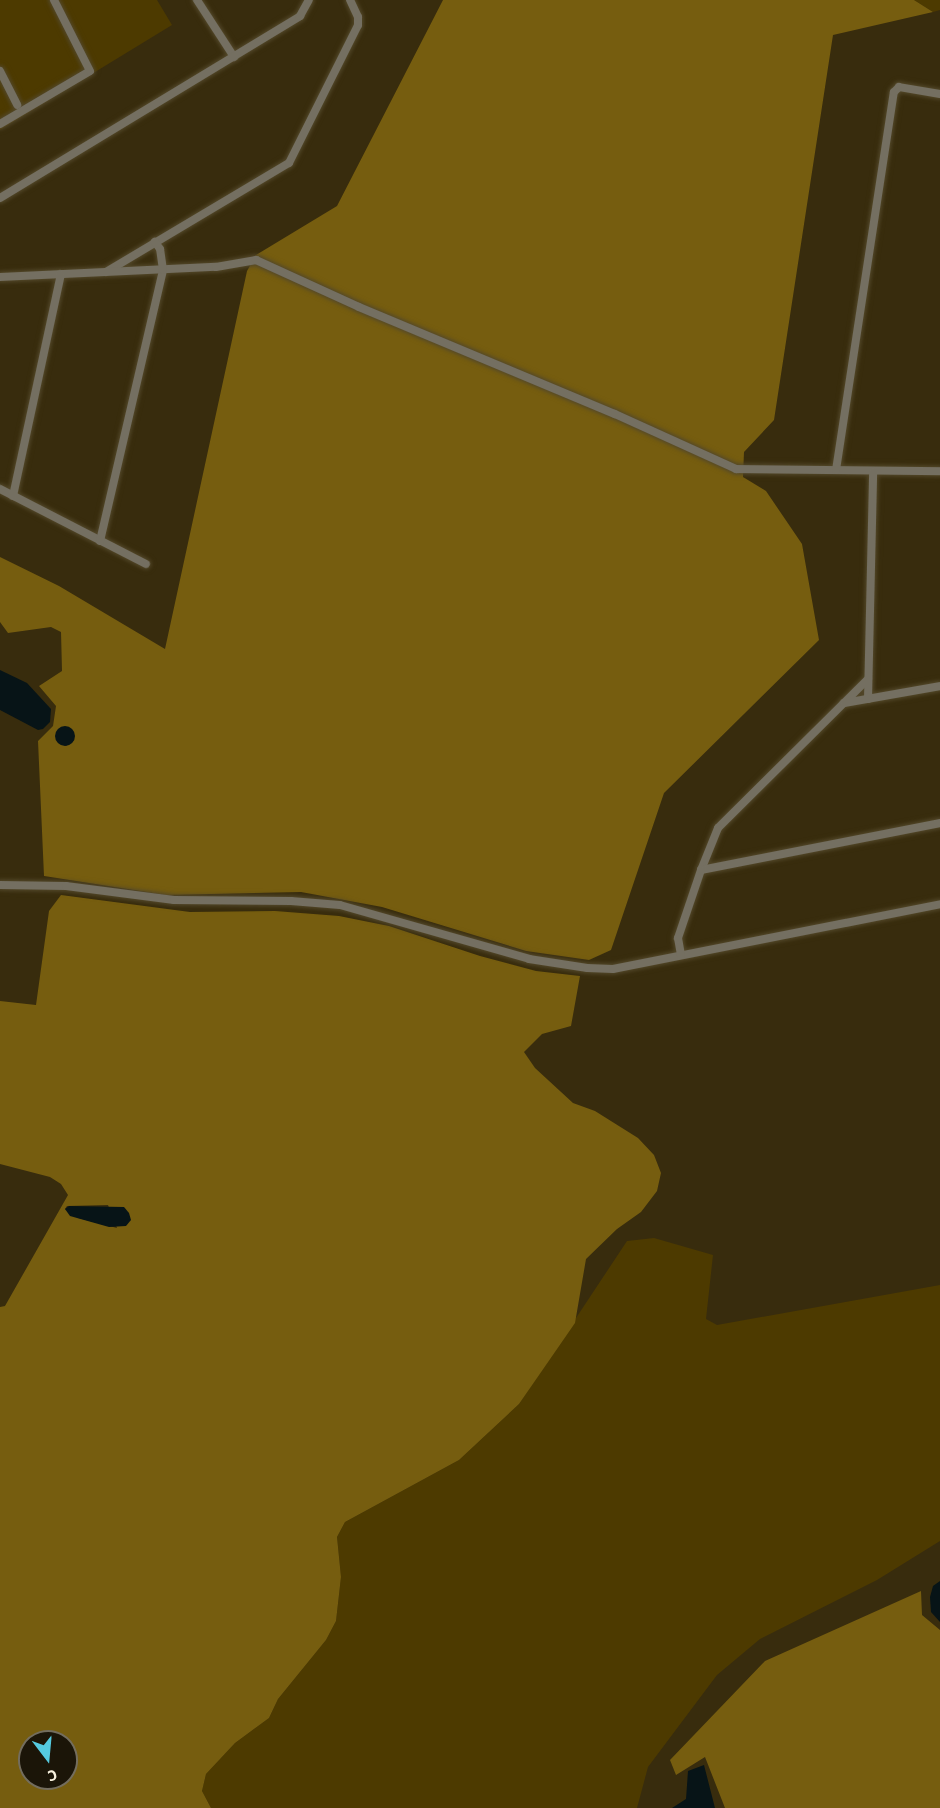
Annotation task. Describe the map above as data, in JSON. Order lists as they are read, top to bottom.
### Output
{
  "north": "bottom"
}
